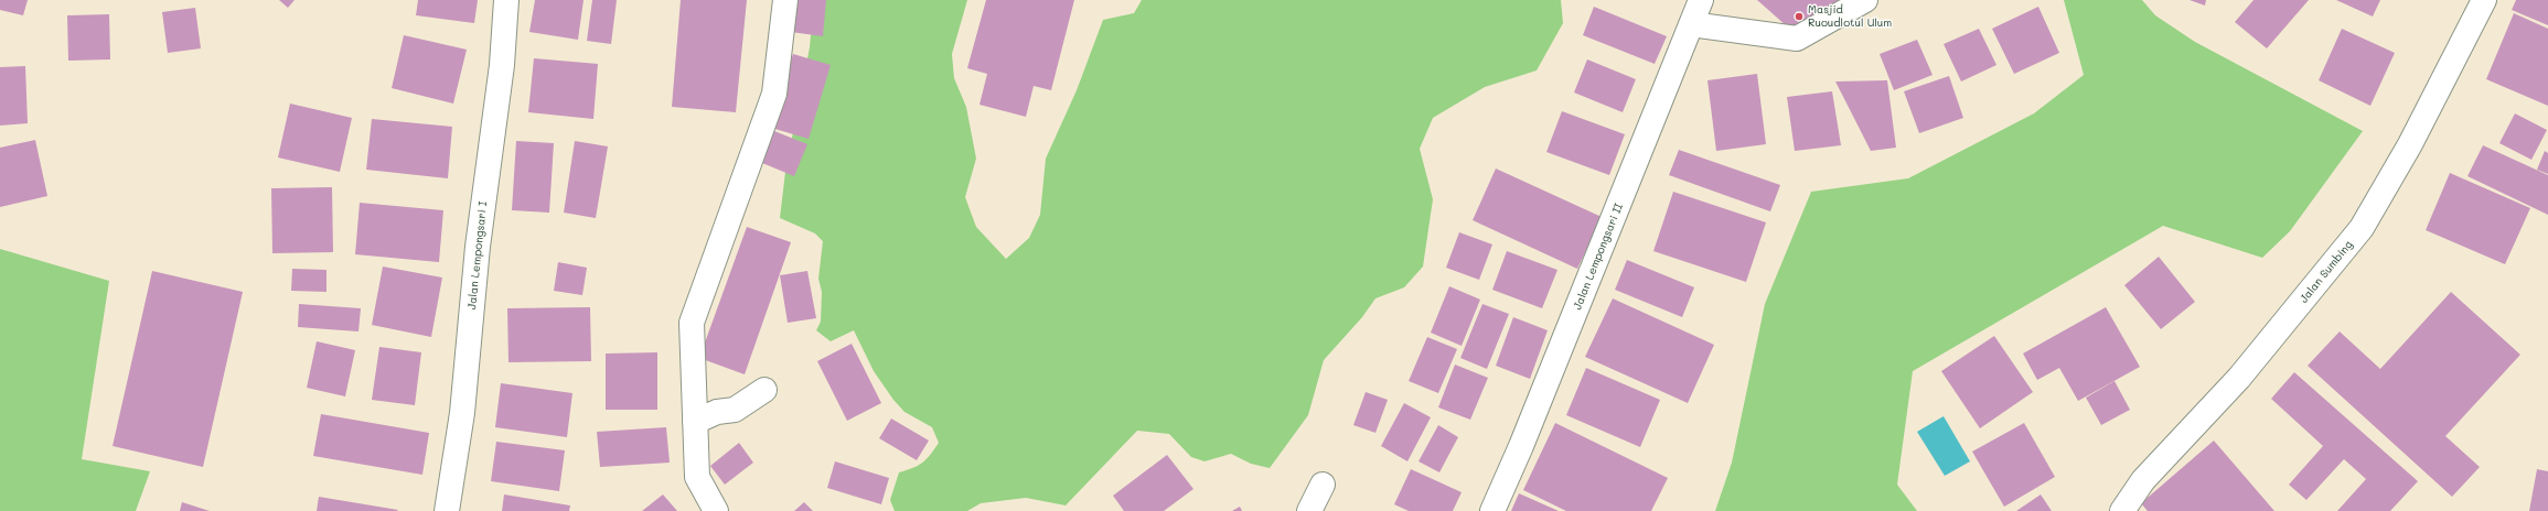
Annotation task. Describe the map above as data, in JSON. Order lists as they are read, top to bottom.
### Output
{
  "streets": {
    "street": ["Jalan Lempongsari I", "Jalan Lempongsari II", "Jalan Sumbing"]
  },
  "places": ["Masjid Ruoudlotul Ulum"]
}
